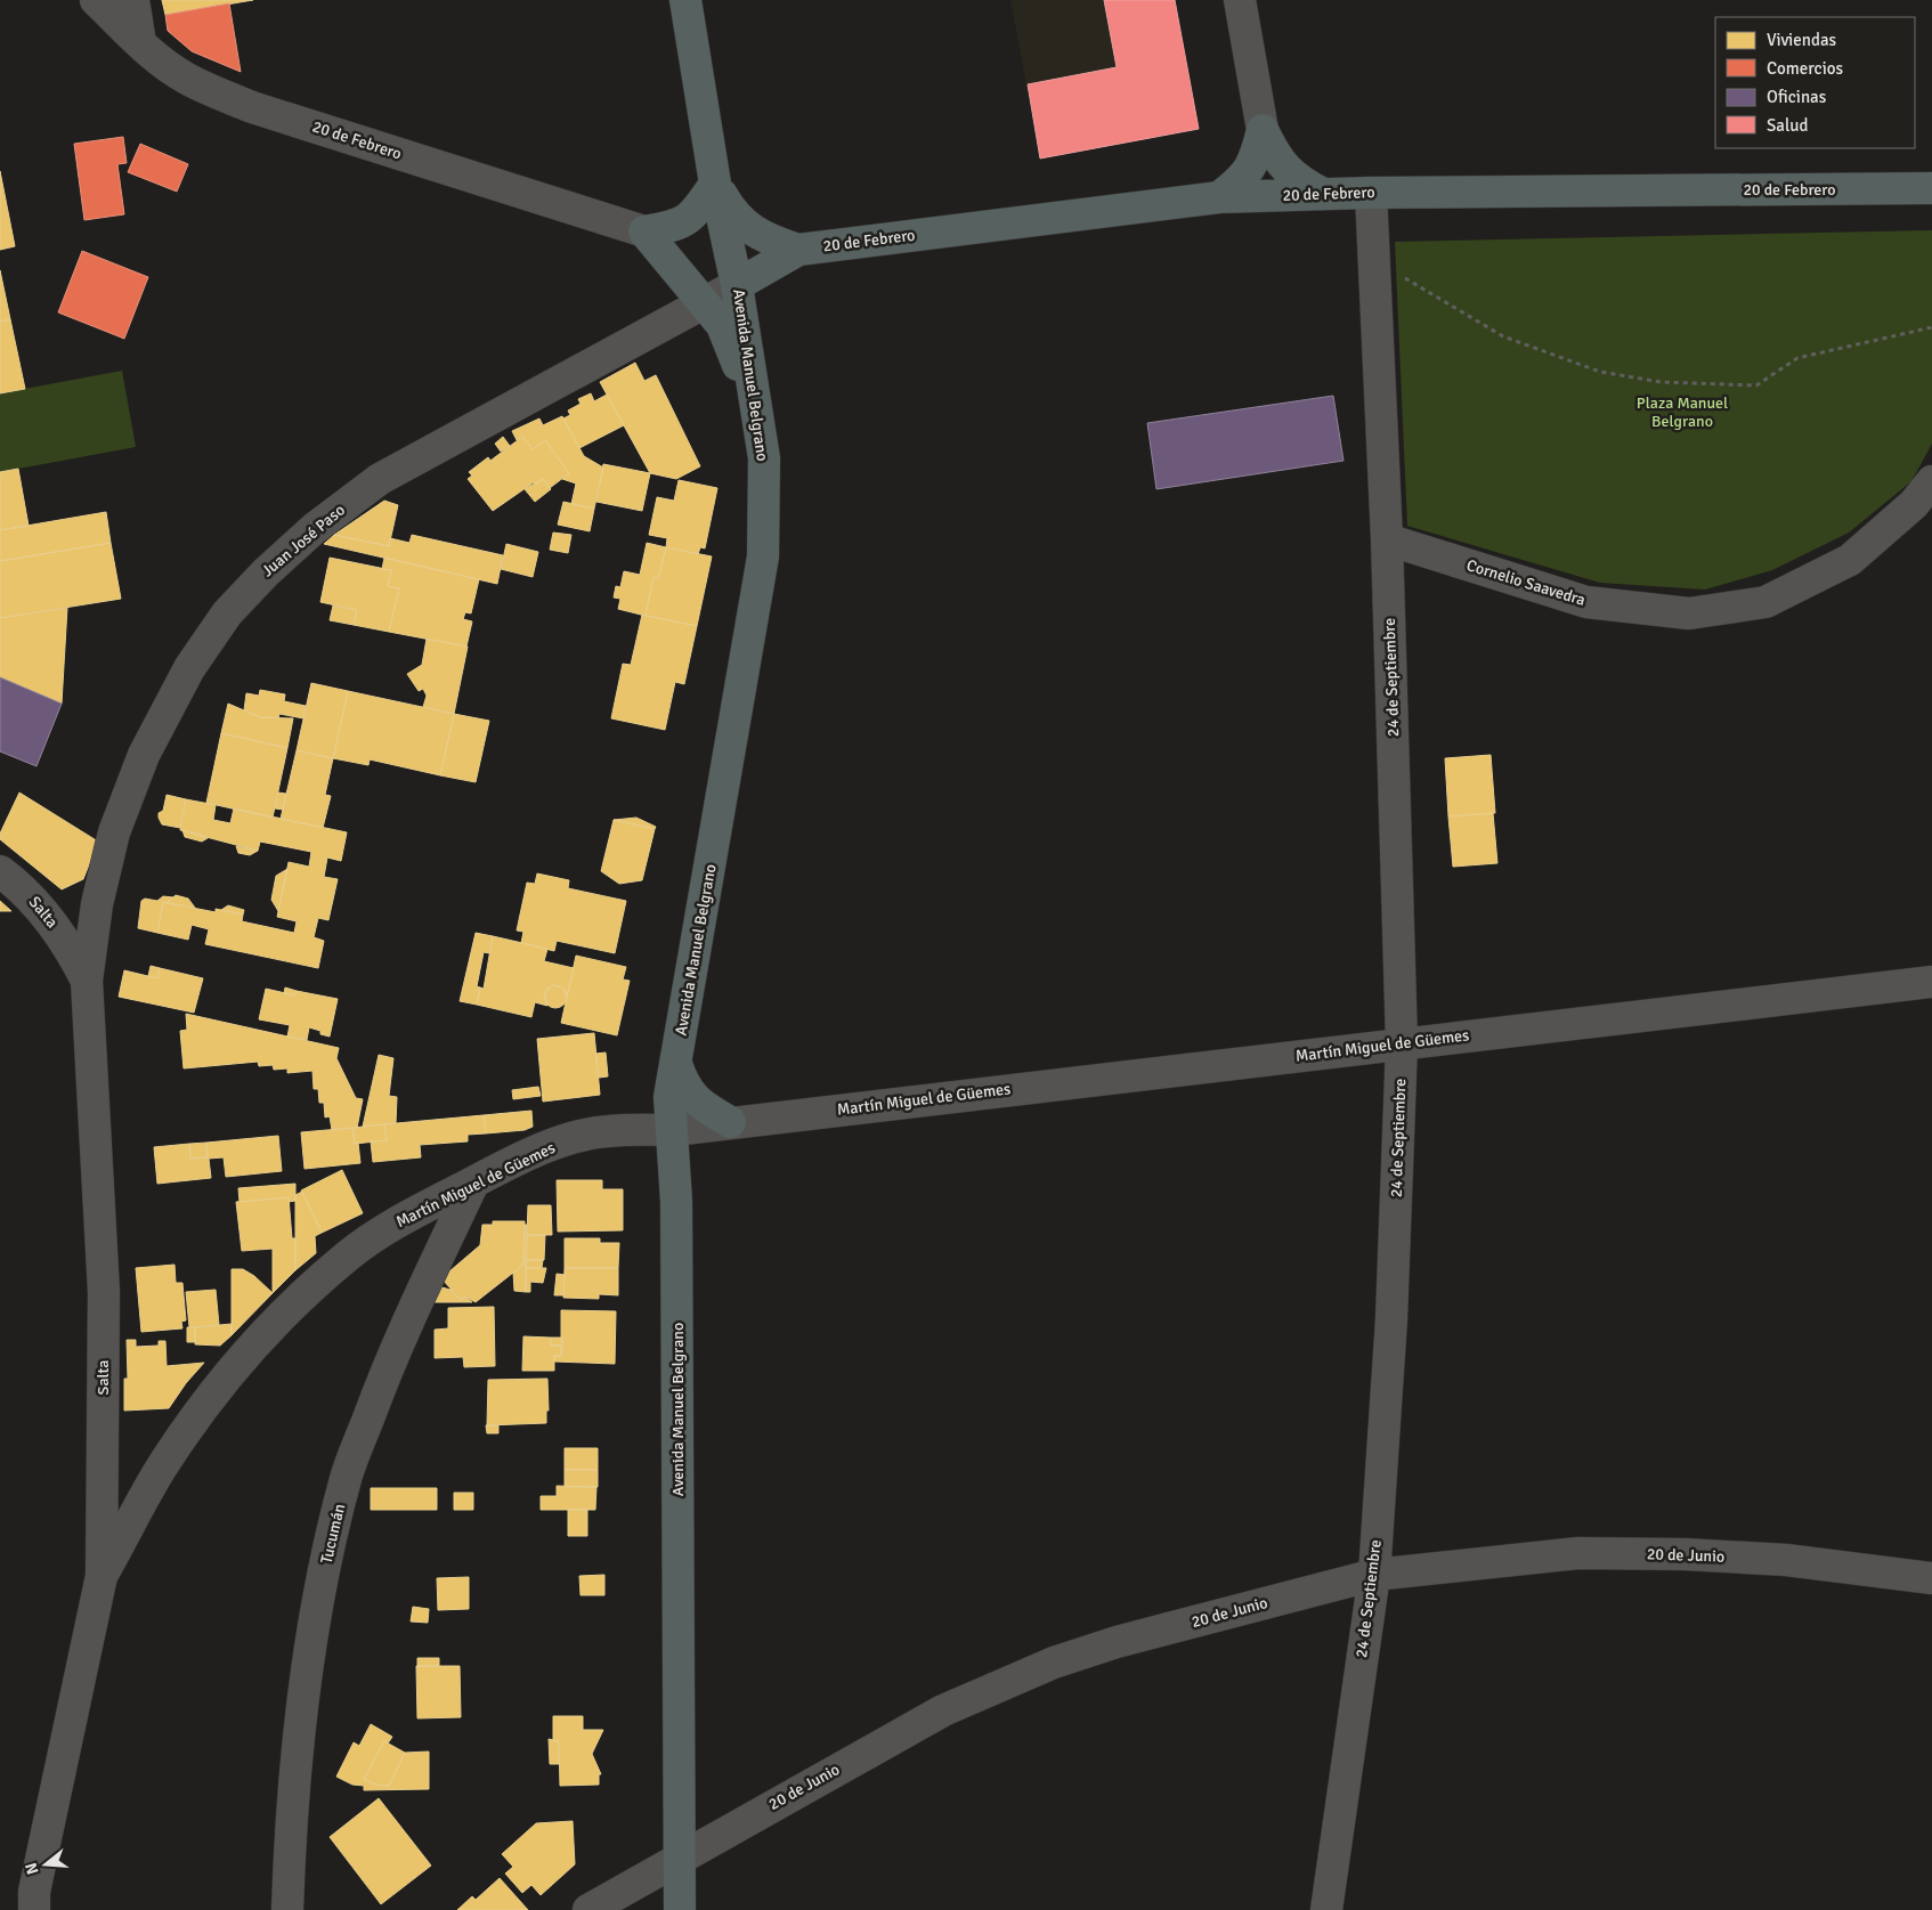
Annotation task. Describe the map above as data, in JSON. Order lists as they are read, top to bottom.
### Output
{
  "streets": {
    "main road": ["20 de Febrero", "Avenida Manuel Belgrano"],
    "street": [
      "Juan José Paso",
      "Cornelio Saavedra",
      "24 de Septiembre",
      "Salta",
      "Martín Miguel de Güemes",
      "Tucumán",
      "20 de Junio"
    ]
  },
  "crossings": [
    ["20 de Febrero", "Avenida Manuel Belgrano"],
    ["20 de Febrero", "Juan José Paso"],
    ["20 de Febrero", "24 de Septiembre"],
    ["Avenida Manuel Belgrano", "Juan José Paso"],
    ["Avenida Manuel Belgrano", "Martín Miguel de Güemes"],
    ["Avenida Manuel Belgrano", "20 de Junio"],
    ["Juan José Paso", "Salta"],
    ["Cornelio Saavedra", "24 de Septiembre"],
    ["24 de Septiembre", "Martín Miguel de Güemes"],
    ["24 de Septiembre", "20 de Junio"],
    ["Salta", "Martín Miguel de Güemes"],
    ["Martín Miguel de Güemes", "Tucumán"]
  ],
  "parks": ["Plaza Manuel Belgrano"],
  "legend": [
    "Viviendas",
    "Comercios",
    "Oficinas",
    "Salud"
  ],
  "north": "left"
}
